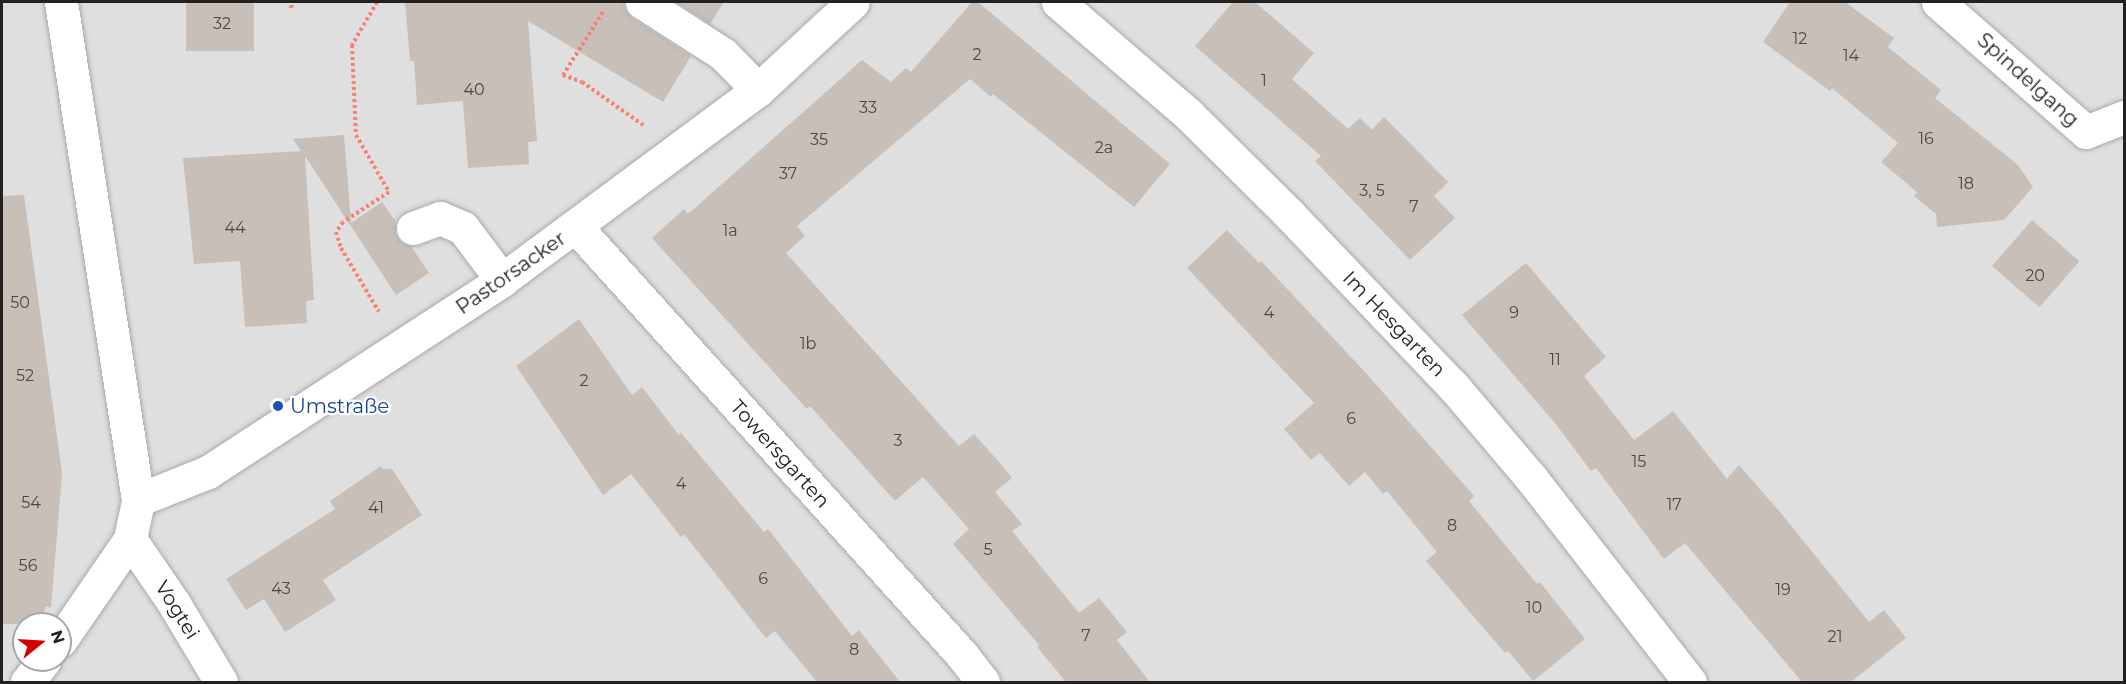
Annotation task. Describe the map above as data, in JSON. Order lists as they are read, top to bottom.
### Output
{
  "streets": {
    "street": [
      "Spindelgang",
      "Pastorsacker",
      "Im Hesgarten",
      "Towersgarten",
      "Vogtei"
    ]
  },
  "crossings": [
    ["Pastorsacker", "Towersgarten"]
  ],
  "places": ["Umstraße"],
  "house_numbers": [
    "32",
    "12",
    "2",
    "14",
    "1",
    "40",
    "33",
    "16",
    "35",
    "2a",
    "37",
    "18",
    "3, 5",
    "7",
    "44",
    "1a",
    "20",
    "50",
    "4",
    "9",
    "1b",
    "11",
    "52",
    "2",
    "6",
    "3",
    "15",
    "4",
    "54",
    "17",
    "41",
    "8",
    "5",
    "56",
    "6",
    "43",
    "19",
    "10",
    "7",
    "21",
    "8"
  ],
  "north": "right"
}
